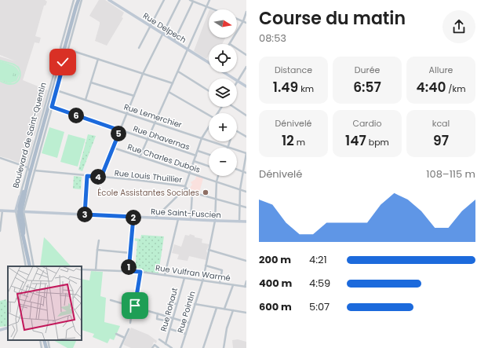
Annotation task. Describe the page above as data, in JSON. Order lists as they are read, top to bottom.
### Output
{
  "streets": {
    "main road": ["Rue Delpech", "Boulevard de Saint-Quentin", "Rue Saint-Fuscien"],
    "street": [
      "Rue Lemerchier",
      "Rue Dhavernas",
      "Rue Charles Dubois",
      "Rue Louis Thuillier",
      "Rue Vulfran Warmé",
      "Rue Rohaut",
      "Rue Pointin"
    ]
  },
  "crossings": [
    ["Rue Lemerchier", "Boulevard de Saint-Quentin"],
    ["Boulevard de Saint-Quentin", "Rue Dhavernas"],
    ["Boulevard de Saint-Quentin", "Rue Louis Thuillier"],
    ["Boulevard de Saint-Quentin", "Rue Saint-Fuscien"],
    ["Rue Charles Dubois", "Rue Pointin"],
    ["Rue Saint-Fuscien", "Rue Pointin"],
    ["Rue Vulfran Warmé", "Rue Rohaut"],
    ["Rue Vulfran Warmé", "Rue Pointin"]
  ],
  "places": ["École Assistantes Sociales"],
  "north": "right",
  "page": {
    "heading": ["Course du matin", "08:53"],
    "map_buttons": ["+", "−"],
    "stats": [
      ["Distance", "1.49 km"],
      ["Durée", "6:57"],
      ["Allure", "4:40 /km"],
      ["Dénivelé", "12 m"],
      ["Cardio", "147 bpm"],
      ["kcal", "97"]
    ],
    "pins": [
      "6",
      "5",
      "4",
      "3",
      "2",
      "1"
    ],
    "chart": ["Dénivelé", "108–115 m"],
    "list": [
      {
        "name": "200 m",
        "note": "4:21"
      },
      {
        "name": "400 m",
        "note": "4:59"
      },
      {
        "name": "600 m",
        "note": "5:07"
      }
    ]
  }
}
